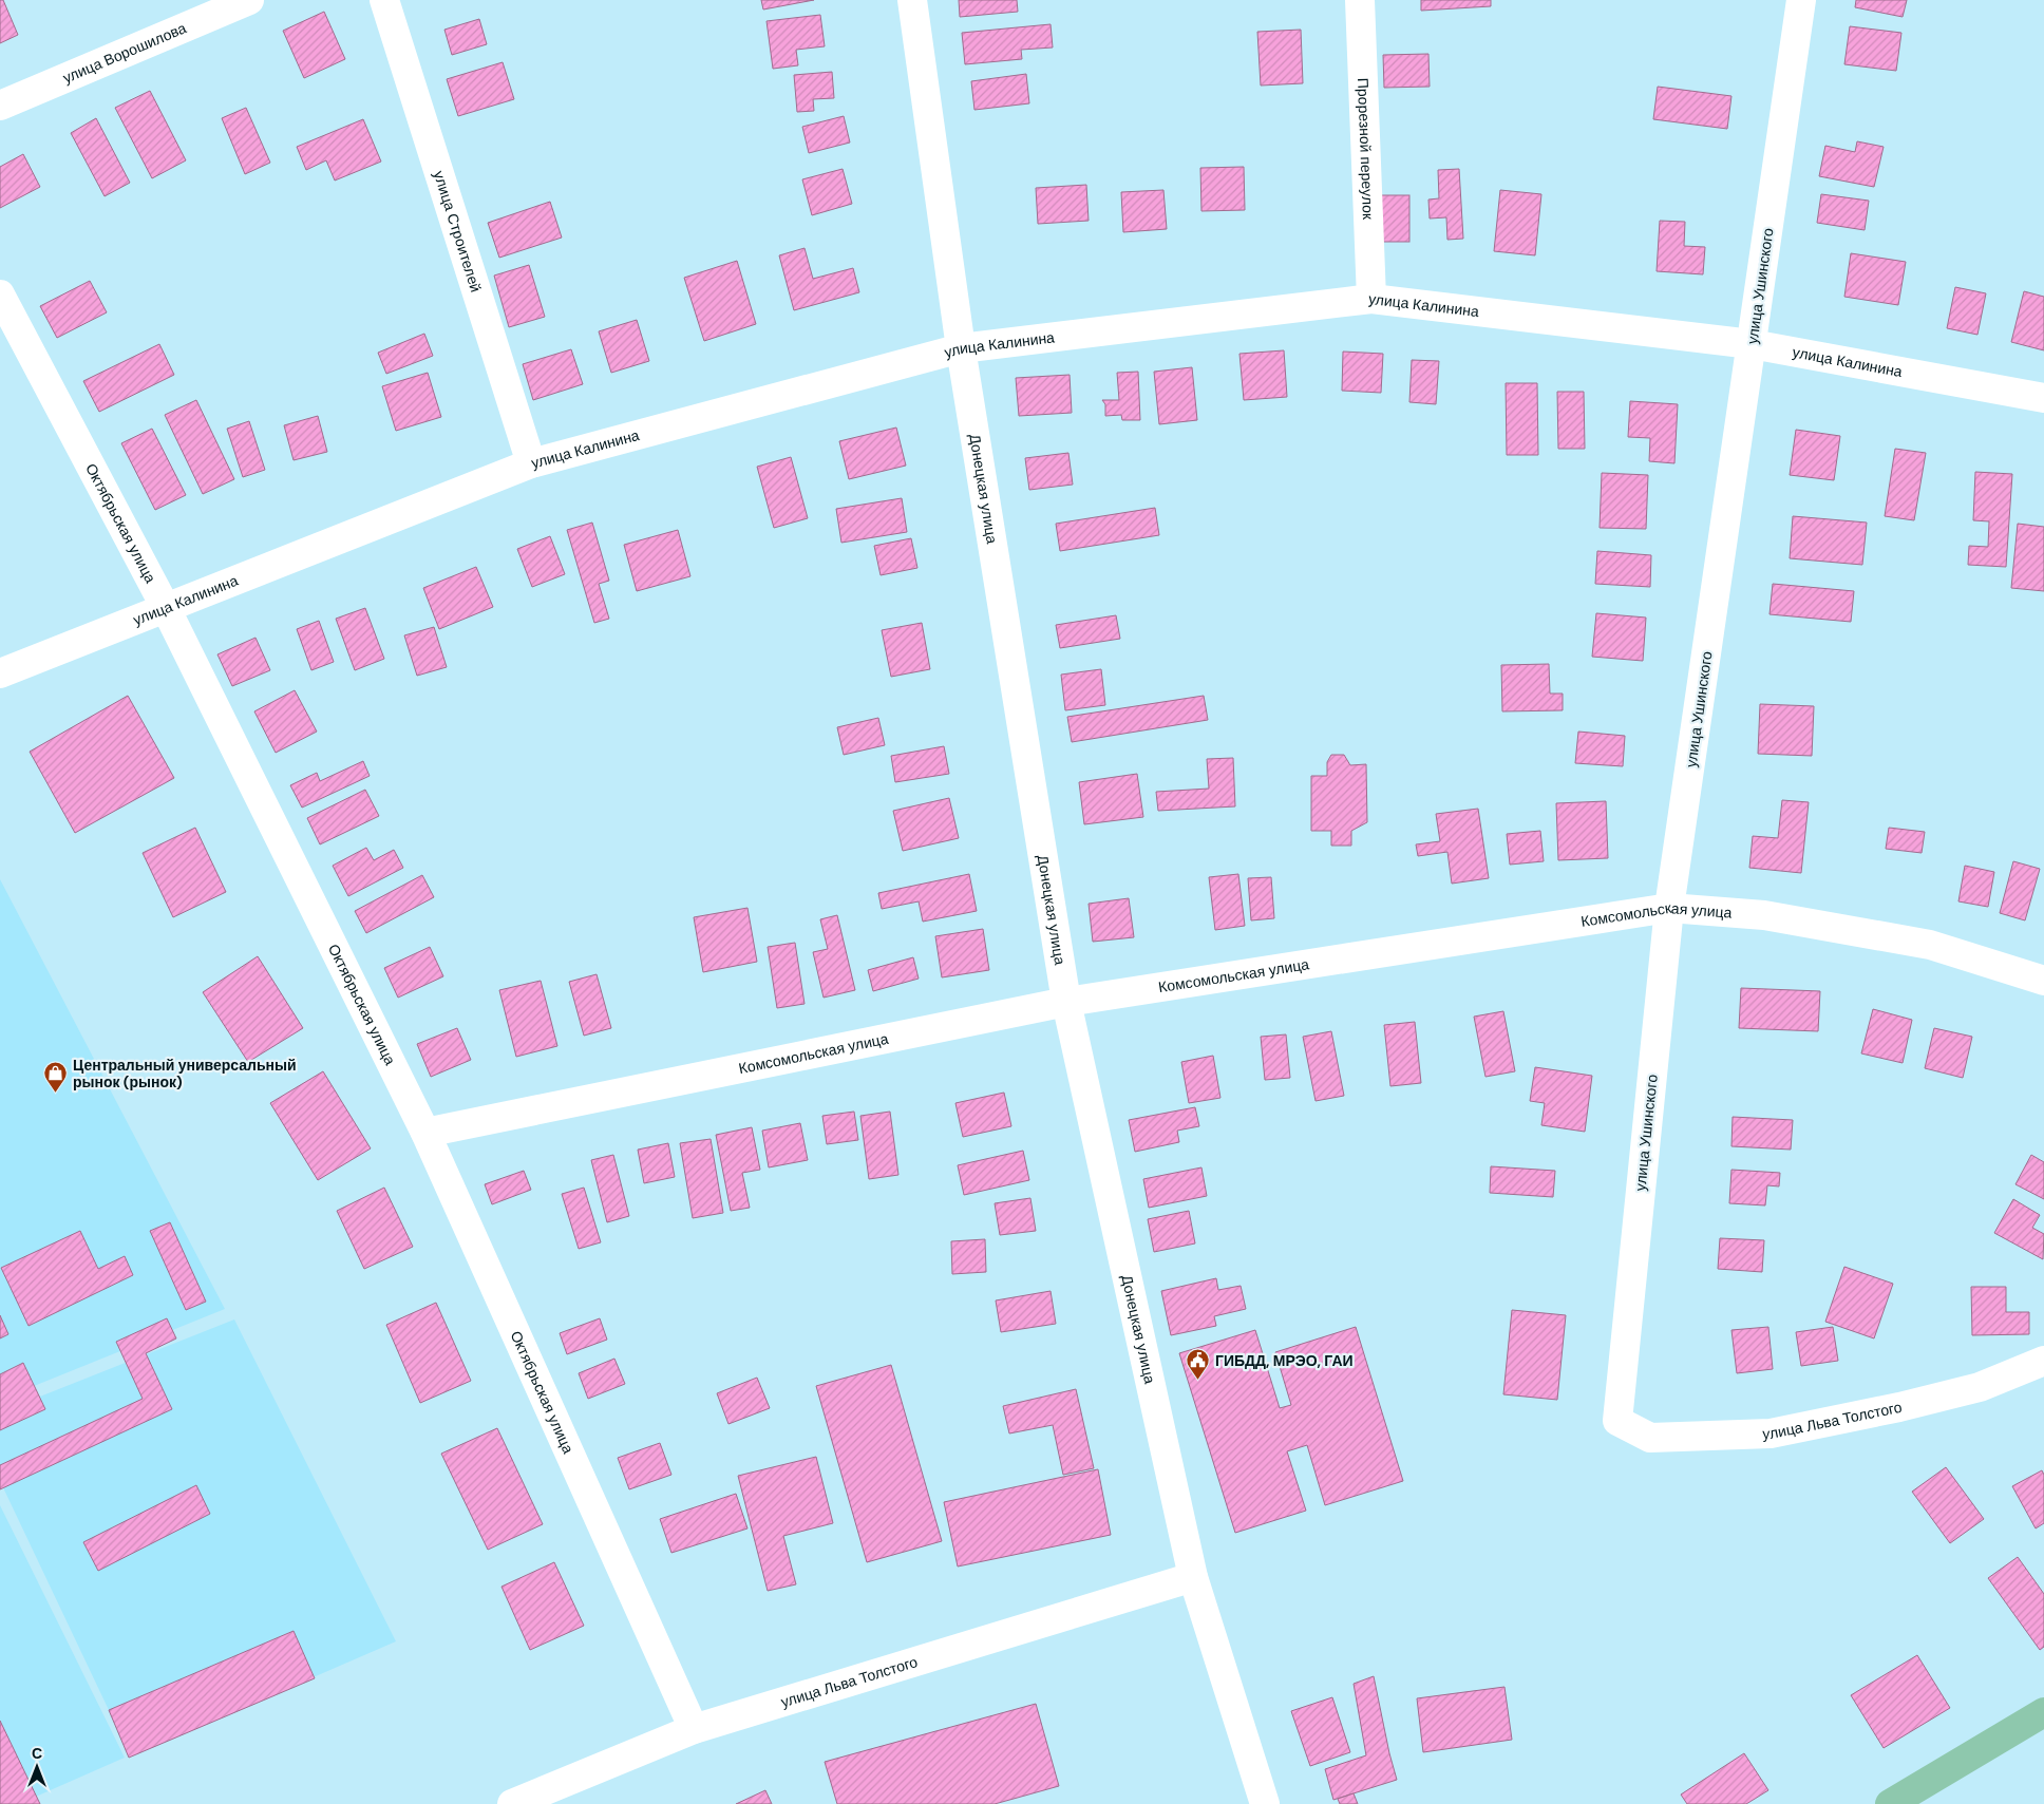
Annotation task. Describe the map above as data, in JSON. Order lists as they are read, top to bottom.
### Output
{
  "streets": {
    "street": [
      "улица Ворошилова",
      "Прорезной переулок",
      "улица Строителей",
      "улица Ушинского",
      "улица Калинина",
      "Донецкая улица",
      "Октябрьская улица",
      "Комсомольская улица",
      "улица Льва Толстого"
    ]
  },
  "crossings": [
    ["Прорезной переулок", "улица Калинина"],
    ["улица Строителей", "улица Калинина"],
    ["улица Ушинского", "улица Калинина"],
    ["улица Ушинского", "Комсомольская улица"],
    ["улица Ушинского", "улица Льва Толстого"],
    ["улица Калинина", "Донецкая улица"],
    ["улица Калинина", "Октябрьская улица"],
    ["Донецкая улица", "Комсомольская улица"],
    ["Донецкая улица", "улица Льва Толстого"],
    ["Октябрьская улица", "Комсомольская улица"],
    ["Октябрьская улица", "улица Льва Толстого"]
  ],
  "places": {
    "shop": ["Центральный универсальный рынок (рынок)"],
    "public building": ["ГИБДД, МРЭО, ГАИ"]
  },
  "north": "top"
}
